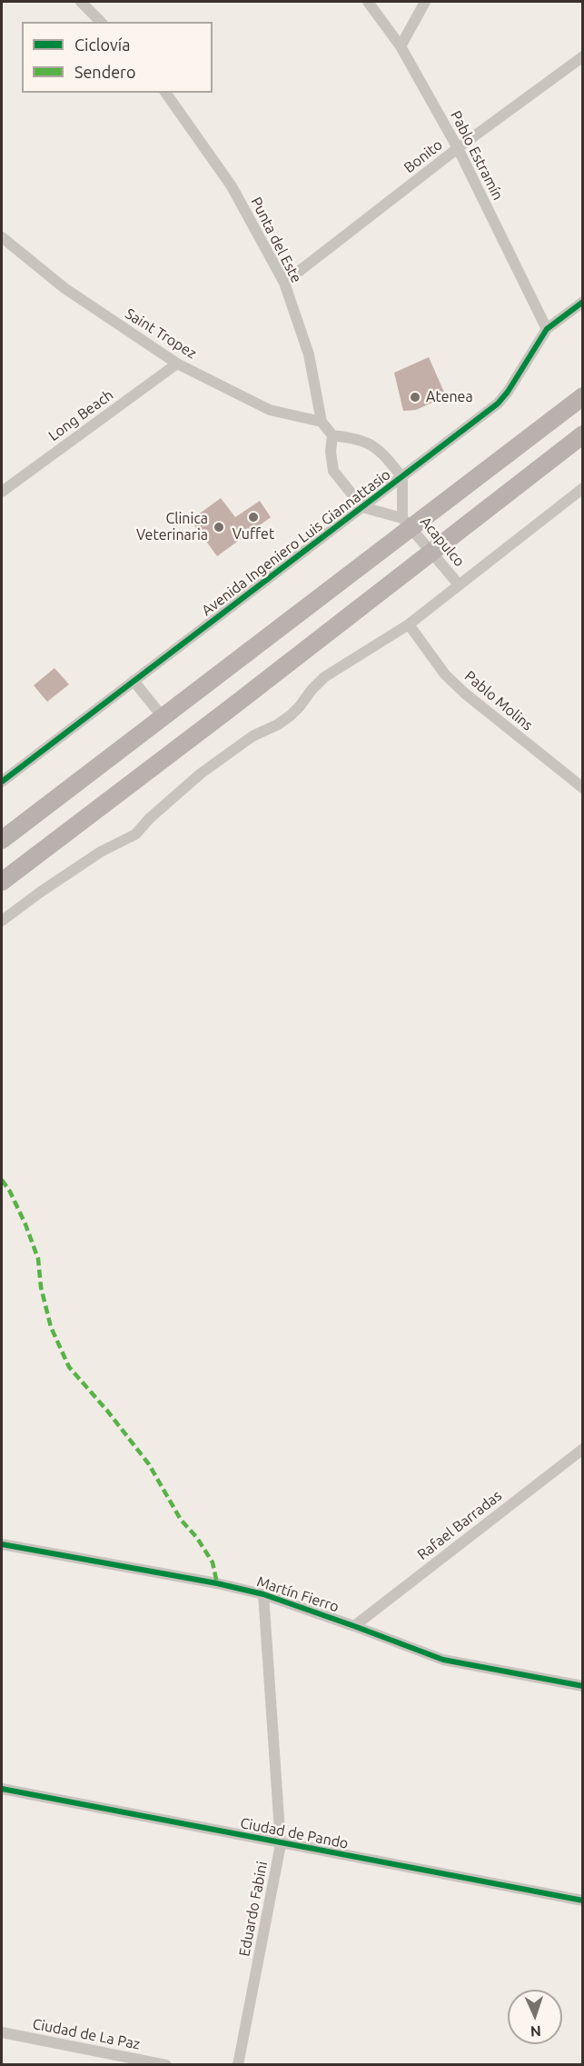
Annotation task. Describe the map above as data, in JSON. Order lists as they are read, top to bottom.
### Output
{
  "streets": {
    "street": [
      "Pablo Estramín",
      "Bonito",
      "Punta del Este",
      "Saint Tropez",
      "Long Beach",
      "Acapulco",
      "Avenida Ingeniero Luis Giannattasio",
      "Pablo Molins",
      "Rafael Barradas",
      "Martín Fierro",
      "Ciudad de Pando",
      "Eduardo Fabini",
      "Ciudad de La Paz"
    ]
  },
  "crossings": [
    ["Pablo Estramín", "Bonito"],
    ["Pablo Estramín", "Avenida Ingeniero Luis Giannattasio"],
    ["Bonito", "Punta del Este"],
    ["Punta del Este", "Saint Tropez"],
    ["Saint Tropez", "Long Beach"],
    ["Acapulco", "Avenida Ingeniero Luis Giannattasio"],
    ["Rafael Barradas", "Martín Fierro"],
    ["Martín Fierro", "Eduardo Fabini"],
    ["Ciudad de Pando", "Eduardo Fabini"]
  ],
  "places": ["Atenea", "Vuffet", "Clinica Veterinaria"],
  "legend": ["Ciclovía", "Sendero"],
  "north": "bottom"
}
